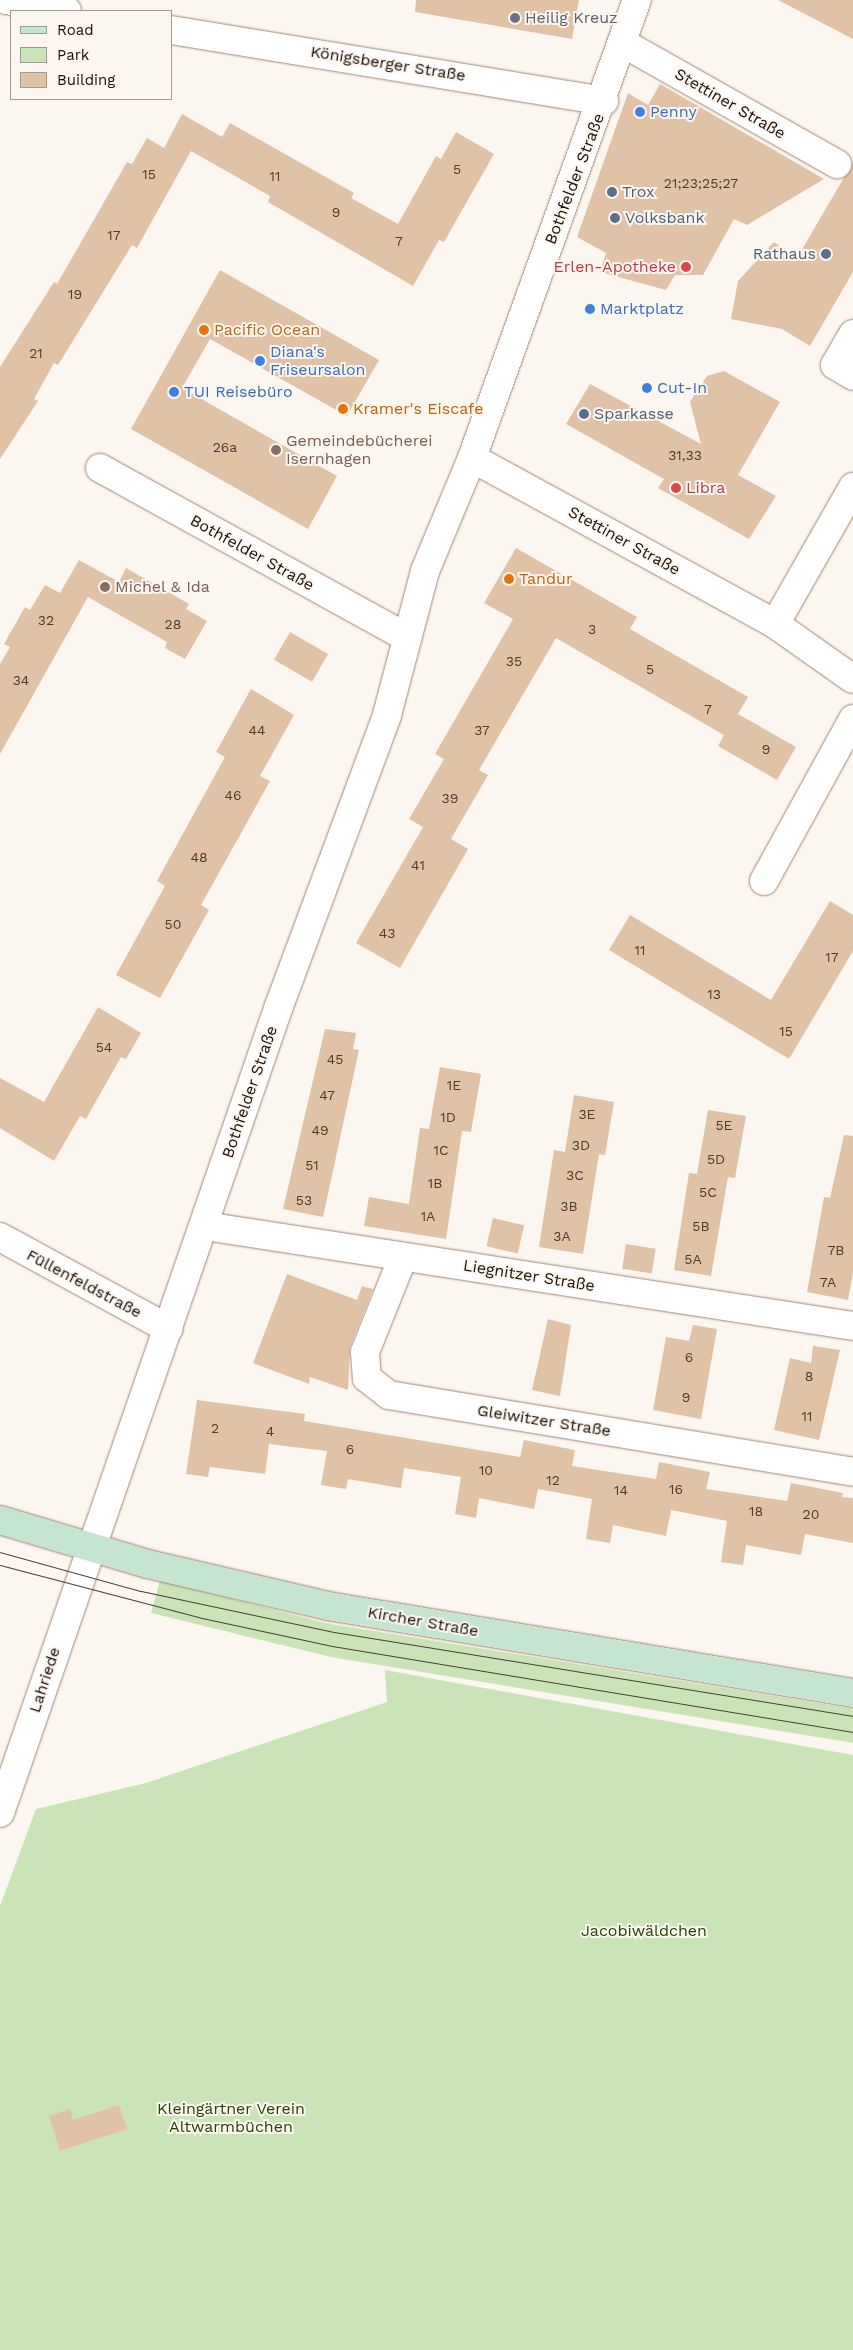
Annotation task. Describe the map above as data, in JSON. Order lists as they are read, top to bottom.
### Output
{
  "streets": {
    "main road": ["Kircher Straße"],
    "street": [
      "Königsberger Straße",
      "Stettiner Straße",
      "Bothfelder Straße",
      "Liegnitzer Straße",
      "Füllenfeldstraße",
      "Gleiwitzer Straße",
      "Lahriede"
    ]
  },
  "crossings": [
    ["Königsberger Straße", "Bothfelder Straße"],
    ["Stettiner Straße", "Bothfelder Straße"],
    ["Bothfelder Straße", "Liegnitzer Straße"],
    ["Bothfelder Straße", "Füllenfeldstraße"],
    ["Bothfelder Straße", "Kircher Straße"],
    ["Bothfelder Straße", "Lahriede"],
    ["Liegnitzer Straße", "Gleiwitzer Straße"],
    ["Kircher Straße", "Lahriede"]
  ],
  "parks": ["Jacobiwäldchen", "Kleingärtner Verein Altwarmbüchen"],
  "places": [
    "Heilig Kreuz",
    "Penny",
    "Trox",
    "Volksbank",
    "Rathaus",
    "Erlen-Apotheke",
    "Marktplatz",
    "Pacific Ocean",
    "Diana's Friseursalon",
    "Cut-In",
    "TUI Reisebüro",
    "Kramer's Eiscafe",
    "Sparkasse",
    "Gemeindebücherei Isernhagen",
    "Libra",
    "Tandur",
    "Michel & Ida"
  ],
  "house_numbers": [
    "5",
    "15",
    "11",
    "21;23;25;27",
    "9",
    "17",
    "7",
    "19",
    "21",
    "26a",
    "31,33",
    "32",
    "28",
    "3",
    "35",
    "5",
    "34",
    "7",
    "44",
    "37",
    "9",
    "46",
    "39",
    "48",
    "41",
    "50",
    "43",
    "11",
    "17",
    "13",
    "15",
    "54",
    "45",
    "1E",
    "47",
    "3E",
    "1D",
    "5E",
    "49",
    "3D",
    "1C",
    "5D",
    "51",
    "3C",
    "1B",
    "5C",
    "53",
    "3B",
    "1A",
    "5B",
    "3A",
    "7B",
    "5A",
    "7A",
    "6",
    "8",
    "9",
    "11",
    "2",
    "4",
    "6",
    "10",
    "12",
    "16",
    "14",
    "18",
    "20"
  ],
  "legend": ["Road", "Park", "Building"]
}
